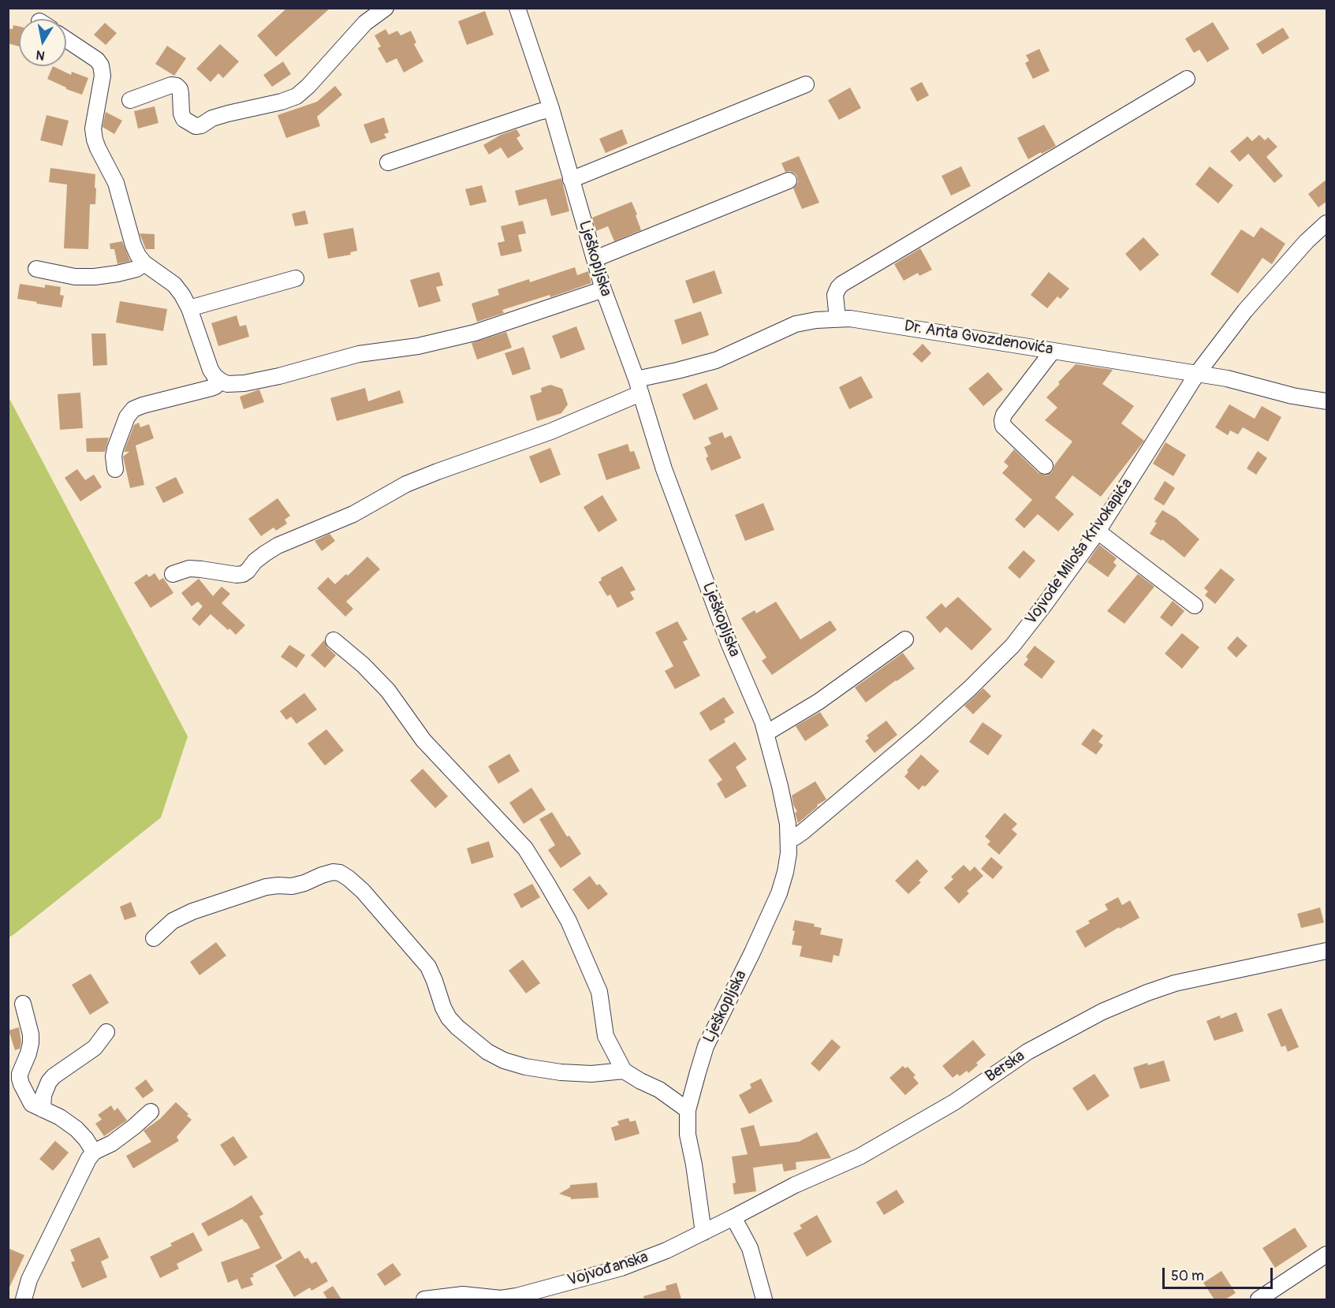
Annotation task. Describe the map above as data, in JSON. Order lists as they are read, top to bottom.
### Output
{
  "streets": {
    "street": [
      "Lješkopljska",
      "Dr. Anta Gvozdenovića",
      "Vojvode Miloša Krivokapića",
      "Berska",
      "Vojvođanska"
    ]
  },
  "crossings": [
    ["Lješkopljska", "Dr. Anta Gvozdenovića"],
    ["Lješkopljska", "Vojvode Miloša Krivokapića"],
    ["Lješkopljska", "Berska"],
    ["Lješkopljska", "Vojvođanska"],
    ["Dr. Anta Gvozdenovića", "Vojvode Miloša Krivokapića"],
    ["Berska", "Vojvođanska"]
  ],
  "scale_bar": "50 m",
  "north": "bottom"
}
